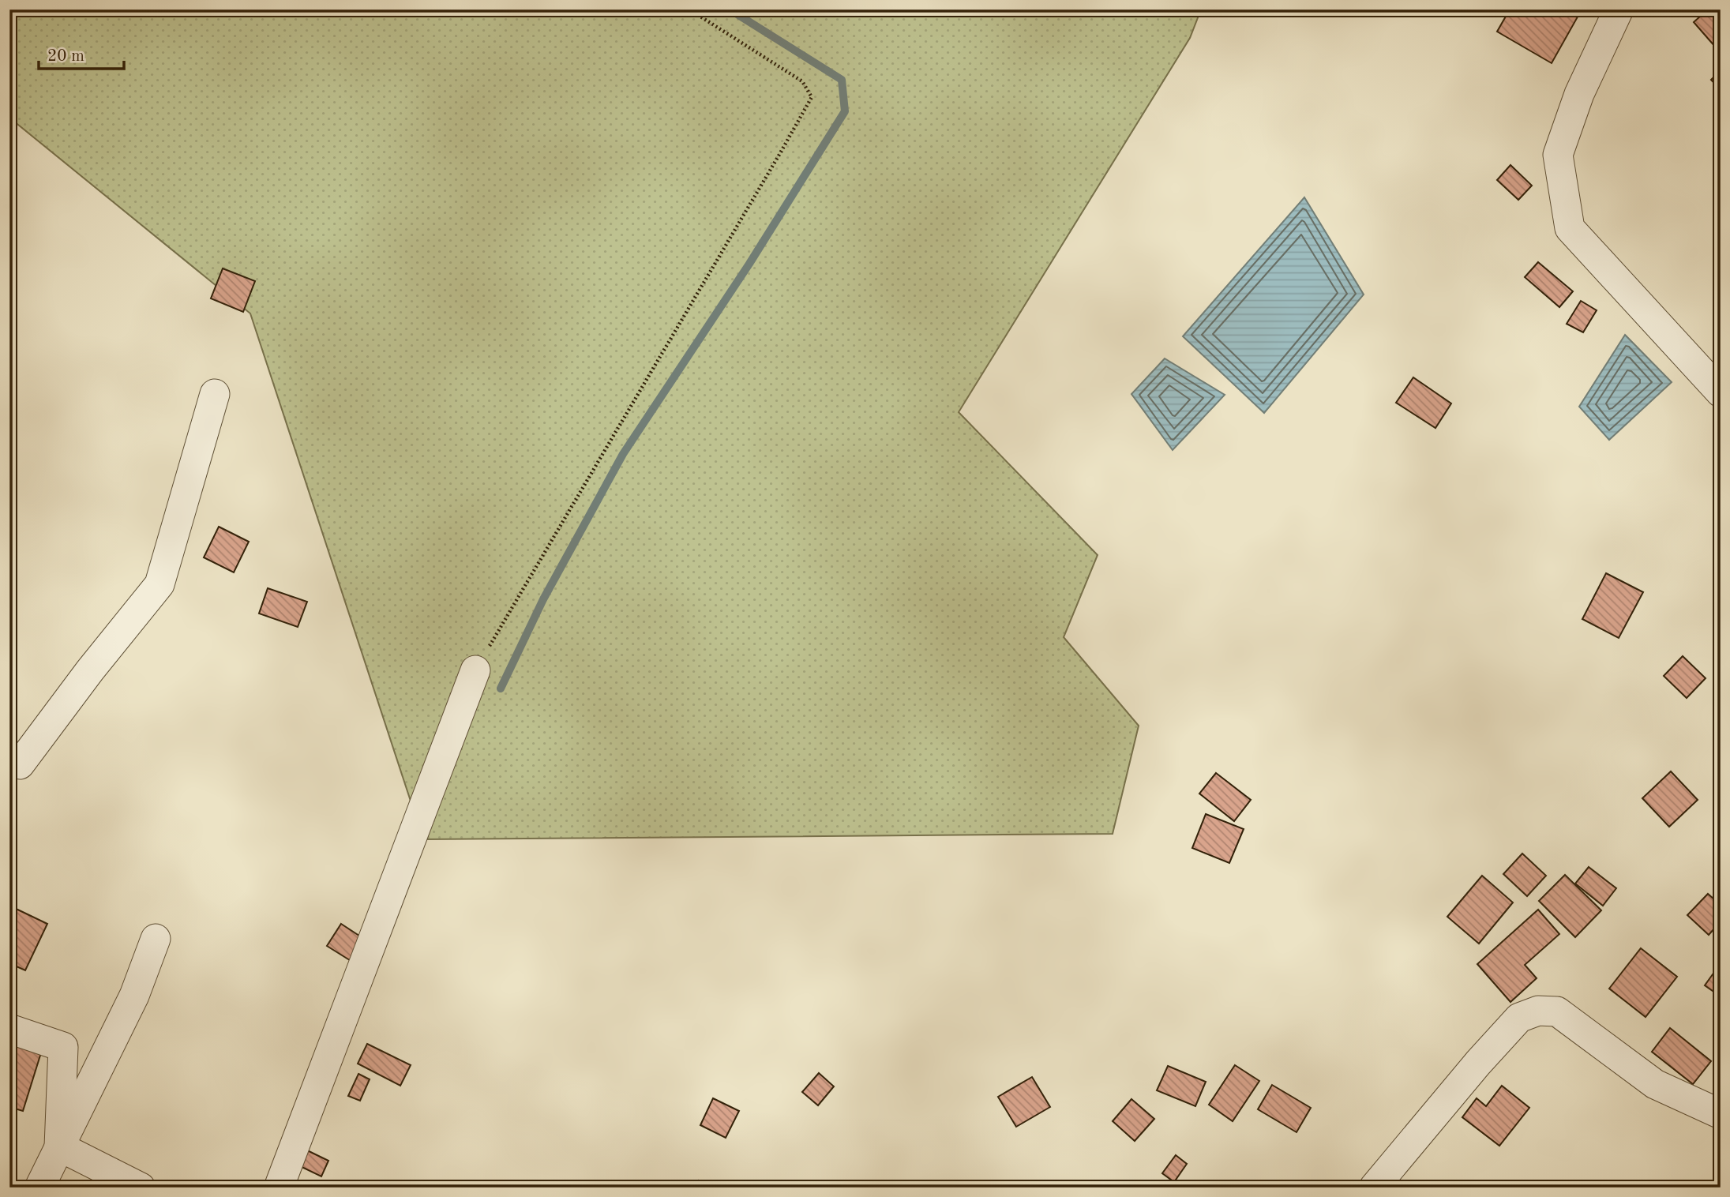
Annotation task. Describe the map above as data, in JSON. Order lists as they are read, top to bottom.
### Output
{
  "scale_bar": "20 m"
}
